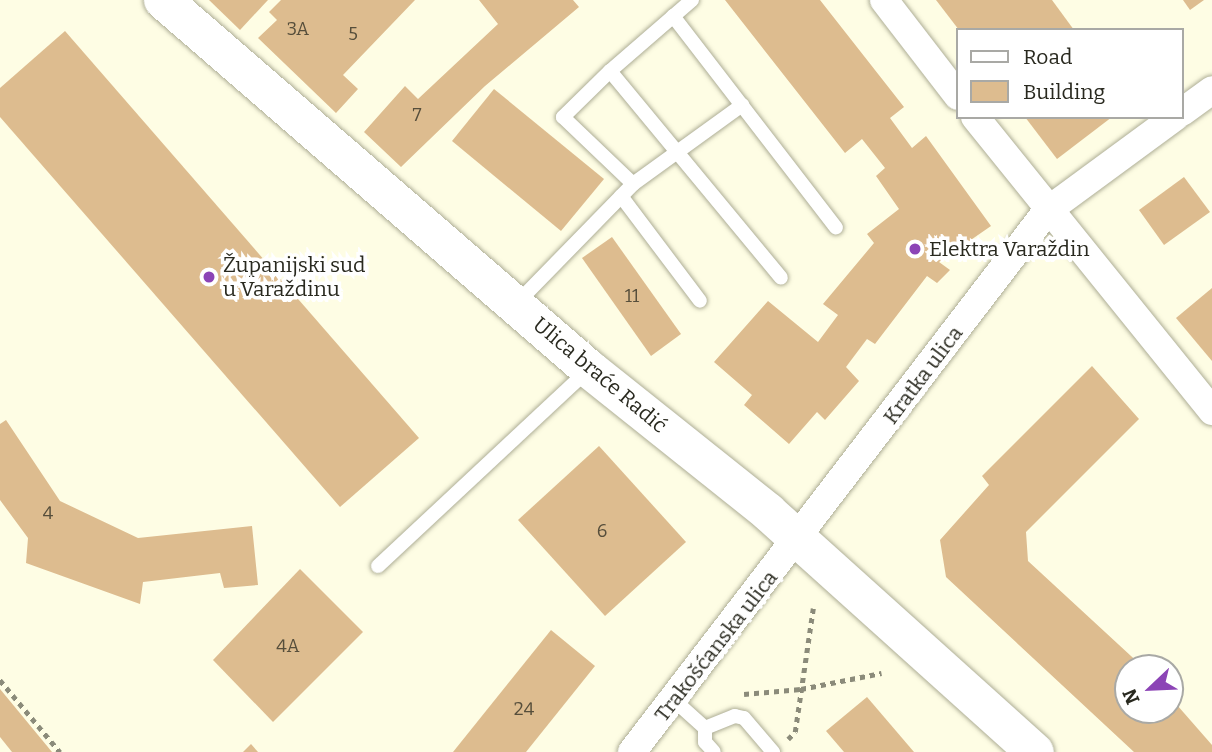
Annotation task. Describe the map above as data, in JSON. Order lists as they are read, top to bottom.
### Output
{
  "streets": {
    "main road": ["Ulica braće Radić"],
    "street": ["Kratka ulica", "Trakošćanska ulica"]
  },
  "crossings": [
    ["Ulica braće Radić", "Kratka ulica"],
    ["Ulica braće Radić", "Trakošćanska ulica"],
    ["Kratka ulica", "Trakošćanska ulica"]
  ],
  "places": ["Elektra Varaždin", "Županijski sud u Varaždinu"],
  "house_numbers": [
    "3A",
    "5",
    "7",
    "11",
    "4",
    "6",
    "4A",
    "24"
  ],
  "legend": ["Road", "Building"],
  "north": "bottom left"
}
